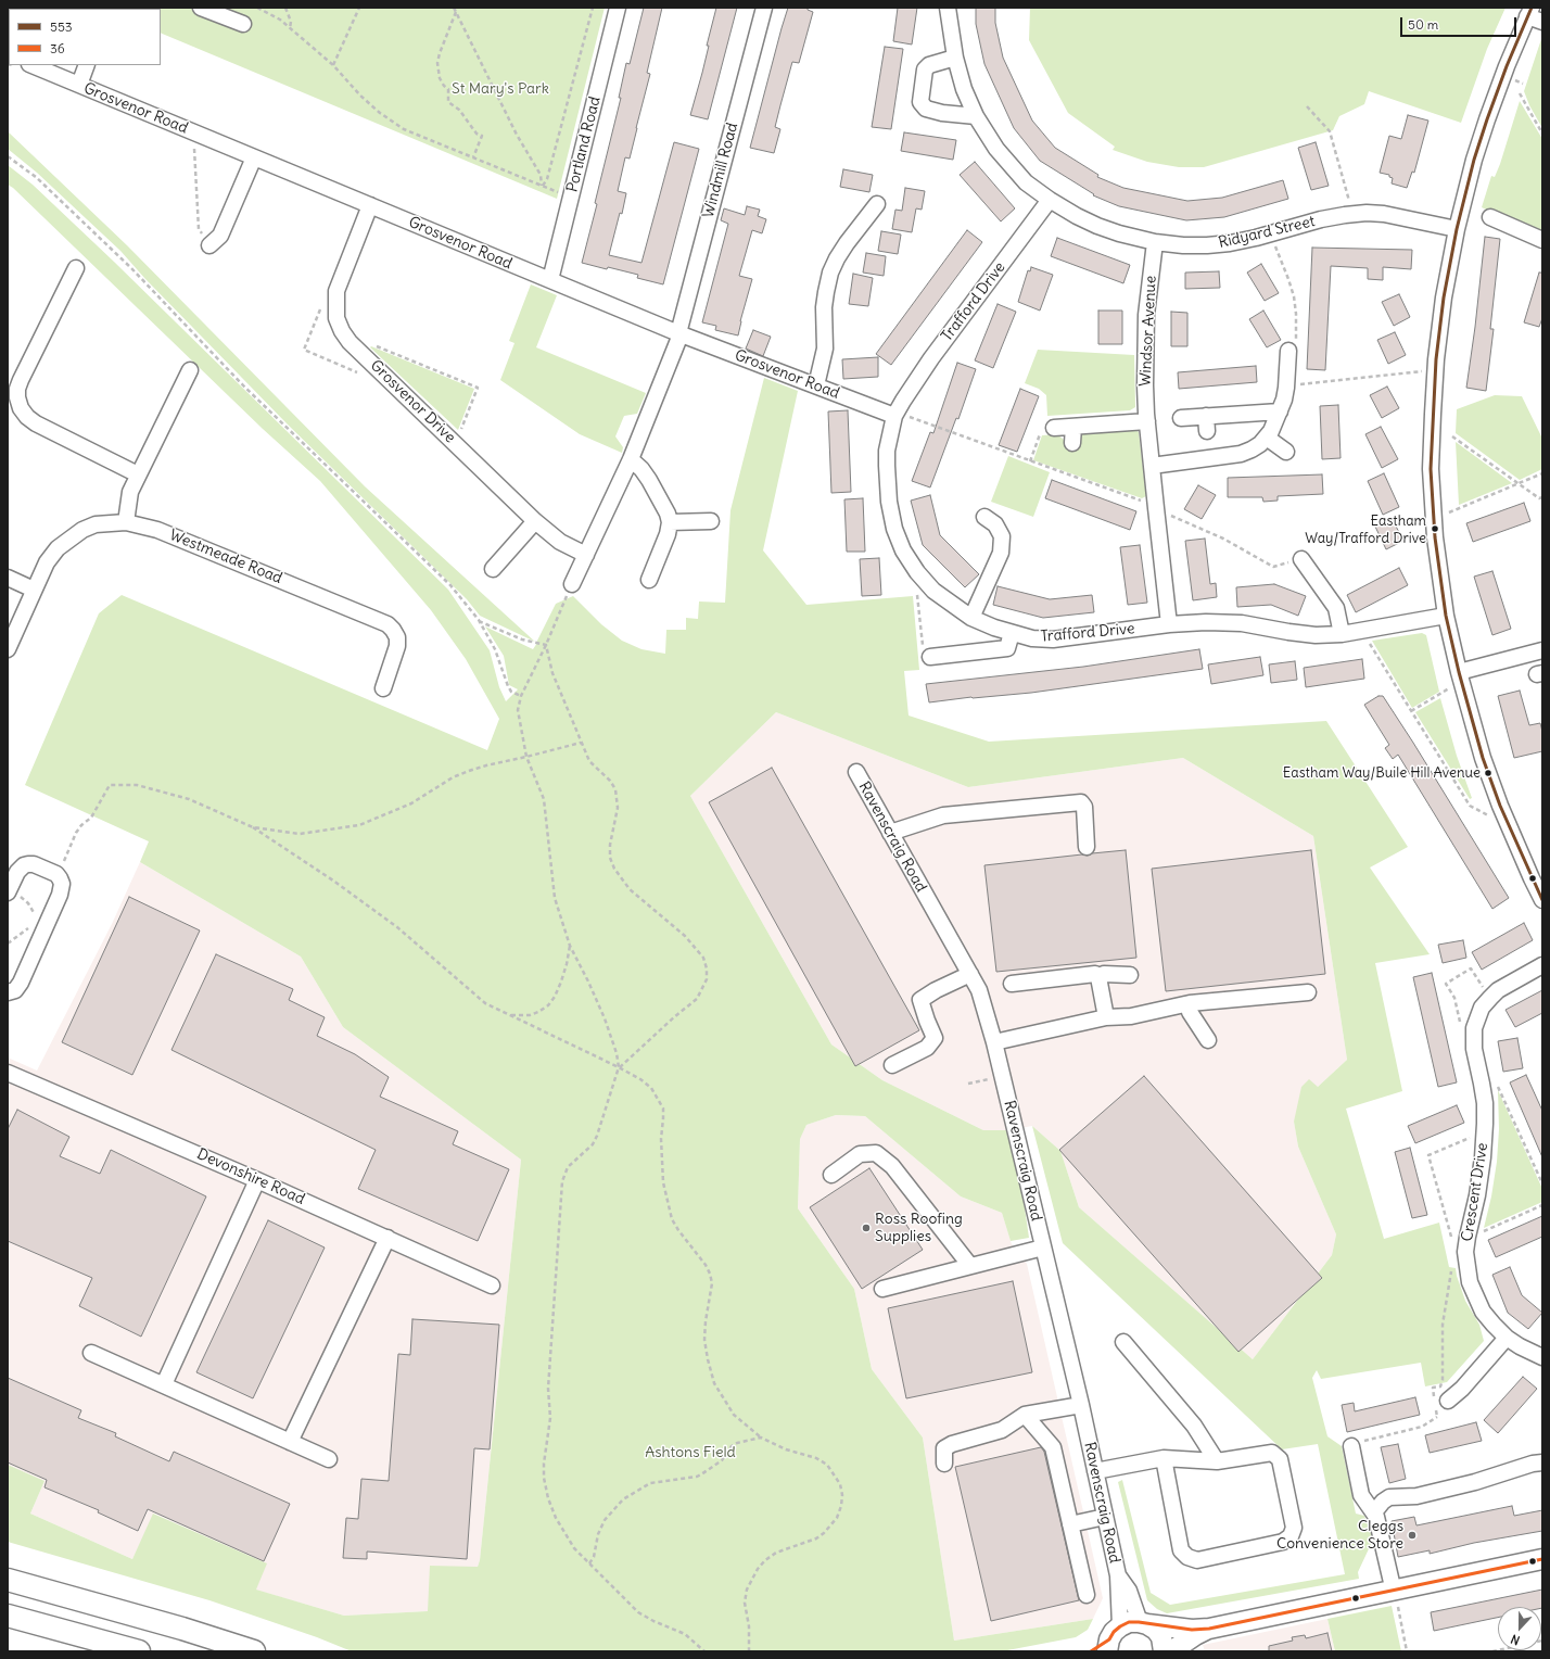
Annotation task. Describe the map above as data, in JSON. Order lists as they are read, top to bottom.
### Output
{
  "streets": {
    "street": [
      "Grosvenor Road",
      "Portland Road",
      "Windmill Road",
      "Ridyard Street",
      "Trafford Drive",
      "Windsor Avenue",
      "Grosvenor Drive",
      "Westmeade Road",
      "Ravenscraig Road",
      "Devonshire Road",
      "Crescent Drive"
    ]
  },
  "crossings": [
    ["Grosvenor Road", "Portland Road"],
    ["Grosvenor Road", "Windmill Road"],
    ["Grosvenor Road", "Trafford Drive"],
    ["Grosvenor Road", "Grosvenor Drive"],
    ["Windmill Road", "Grosvenor Drive"],
    ["Ridyard Street", "Trafford Drive"],
    ["Ridyard Street", "Windsor Avenue"],
    ["Trafford Drive", "Windsor Avenue"]
  ],
  "parks": ["St Mary's Park", "Ashtons Field"],
  "places": [
    "Eastham Way/Trafford Drive",
    "Eastham Way/Buile Hill Avenue",
    "Ross Roofing Supplies",
    "Cleggs Convenience Store"
  ],
  "lines": ["transit line 553", "transit line 36"],
  "legend": ["553", "36"],
  "scale_bar": "50 m",
  "north": "bottom"
}
